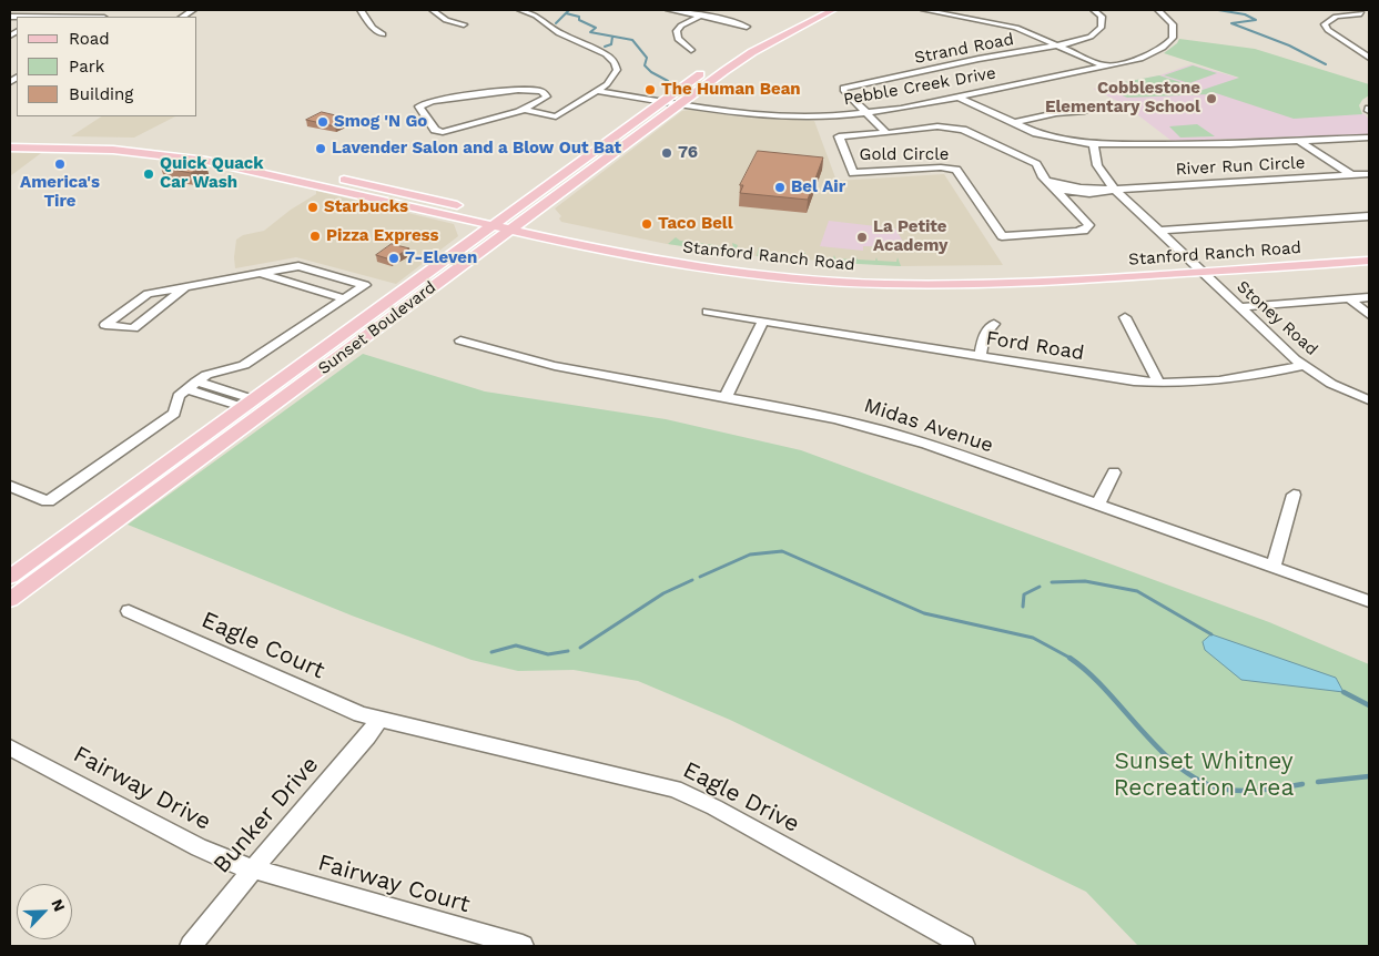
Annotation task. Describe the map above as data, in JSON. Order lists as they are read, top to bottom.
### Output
{
  "streets": {
    "main road": ["Stanford Ranch Road", "Sunset Boulevard"],
    "street": [
      "Strand Road",
      "Pebble Creek Drive",
      "Gold Circle",
      "River Run Circle",
      "Stoney Road",
      "Ford Road",
      "Midas Avenue",
      "Eagle Court",
      "Fairway Drive",
      "Eagle Drive",
      "Bunker Drive",
      "Fairway Court"
    ]
  },
  "crossings": [
    ["Strand Road", "Pebble Creek Drive"],
    ["Strand Road", "Gold Circle"],
    ["Pebble Creek Drive", "Gold Circle"],
    ["Pebble Creek Drive", "Sunset Boulevard"],
    ["River Run Circle", "Stoney Road"],
    ["Stanford Ranch Road", "Stoney Road"],
    ["Stanford Ranch Road", "Sunset Boulevard"],
    ["Stoney Road", "Ford Road"],
    ["Eagle Court", "Eagle Drive"],
    ["Eagle Court", "Bunker Drive"],
    ["Fairway Drive", "Bunker Drive"],
    ["Fairway Drive", "Fairway Court"],
    ["Eagle Drive", "Bunker Drive"],
    ["Bunker Drive", "Fairway Court"]
  ],
  "parks": ["Sunset Whitney Recreation Area"],
  "places": [
    "The Human Bean",
    "Cobblestone Elementary School",
    "Smog 'N Go",
    "Lavender Salon and a Blow Out Bat",
    "76",
    "America's Tire",
    "Quick Quack Car Wash",
    "Bel Air",
    "Starbucks",
    "Taco Bell",
    "Pizza Express",
    "La Petite Academy",
    "7-Eleven"
  ],
  "legend": ["Road", "Park", "Building"],
  "north": "top right"
}
